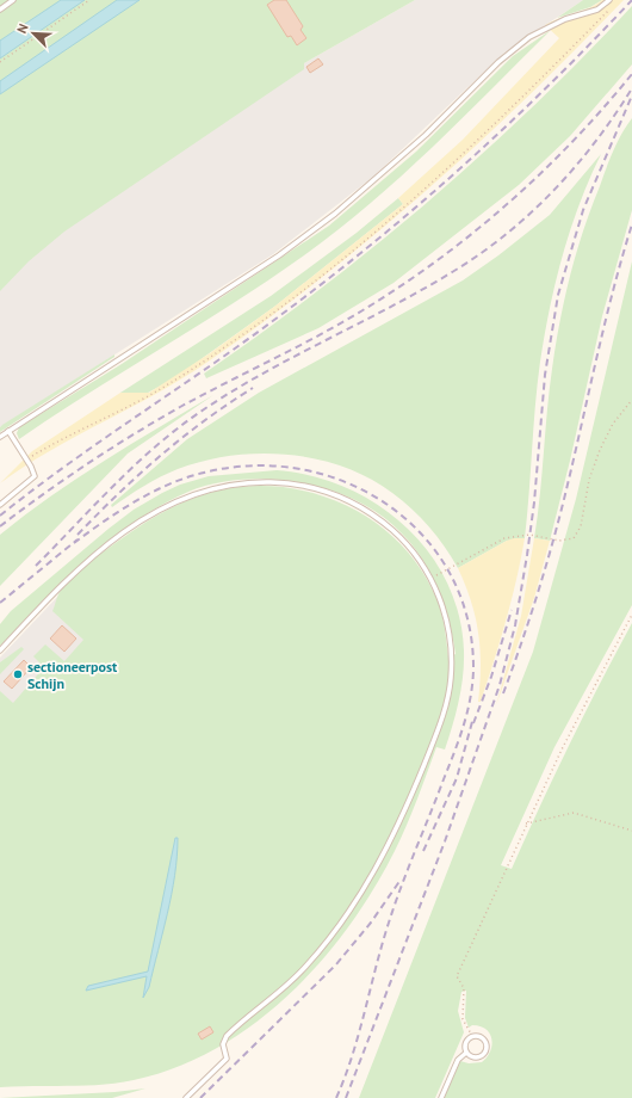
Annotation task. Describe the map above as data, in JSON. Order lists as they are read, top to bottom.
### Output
{
  "places": ["sectioneerpost Schijn"],
  "north": "top left"
}
